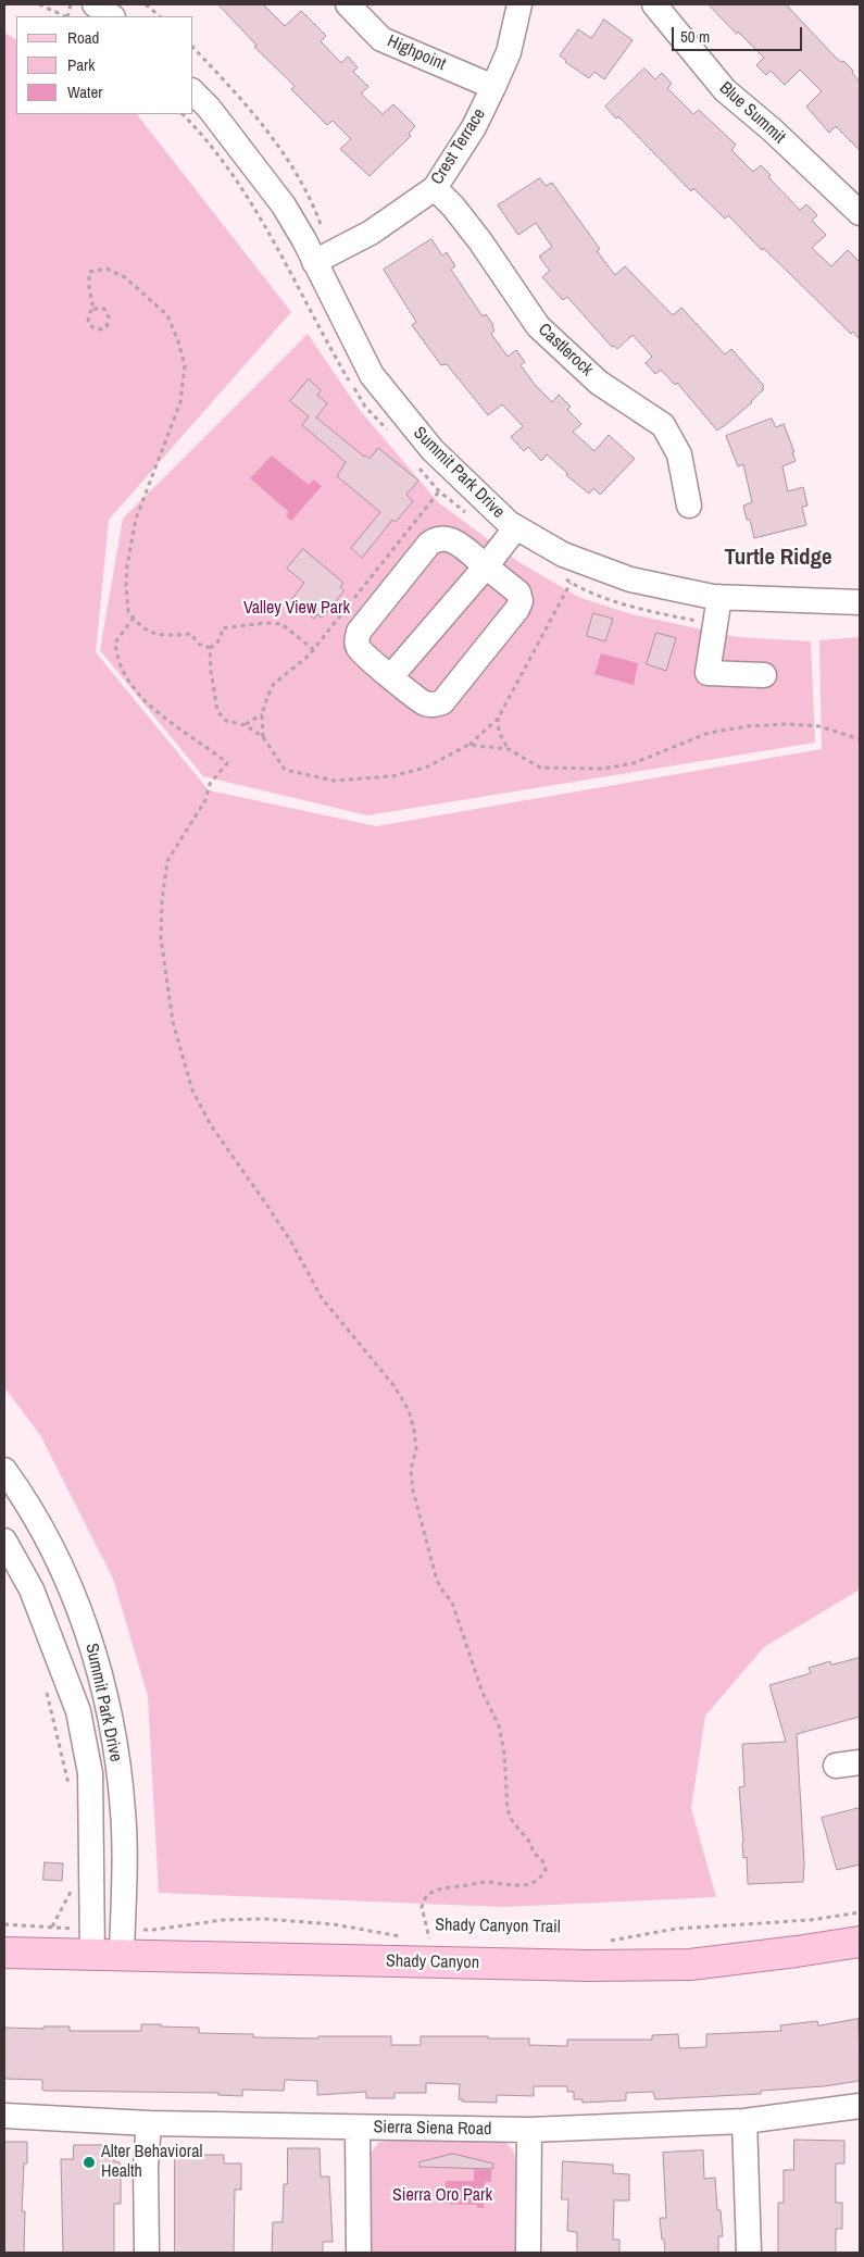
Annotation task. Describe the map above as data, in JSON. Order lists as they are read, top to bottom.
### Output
{
  "streets": {
    "main road": ["Shady Canyon"],
    "street": [
      "Highpoint",
      "Blue Summit",
      "Crest Terrace",
      "Castlerock",
      "Summit Park Drive",
      "Sierra Siena Road"
    ],
    "path": ["Shady Canyon Trail"]
  },
  "crossings": [
    ["Highpoint", "Crest Terrace"],
    ["Crest Terrace", "Castlerock"],
    ["Crest Terrace", "Summit Park Drive"],
    ["Summit Park Drive", "Shady Canyon"]
  ],
  "districts": ["Turtle Ridge"],
  "parks": ["Valley View Park", "Sierra Oro Park"],
  "places": ["Alter Behavioral Health"],
  "legend": ["Road", "Park", "Water"],
  "scale_bar": "50 m"
}
